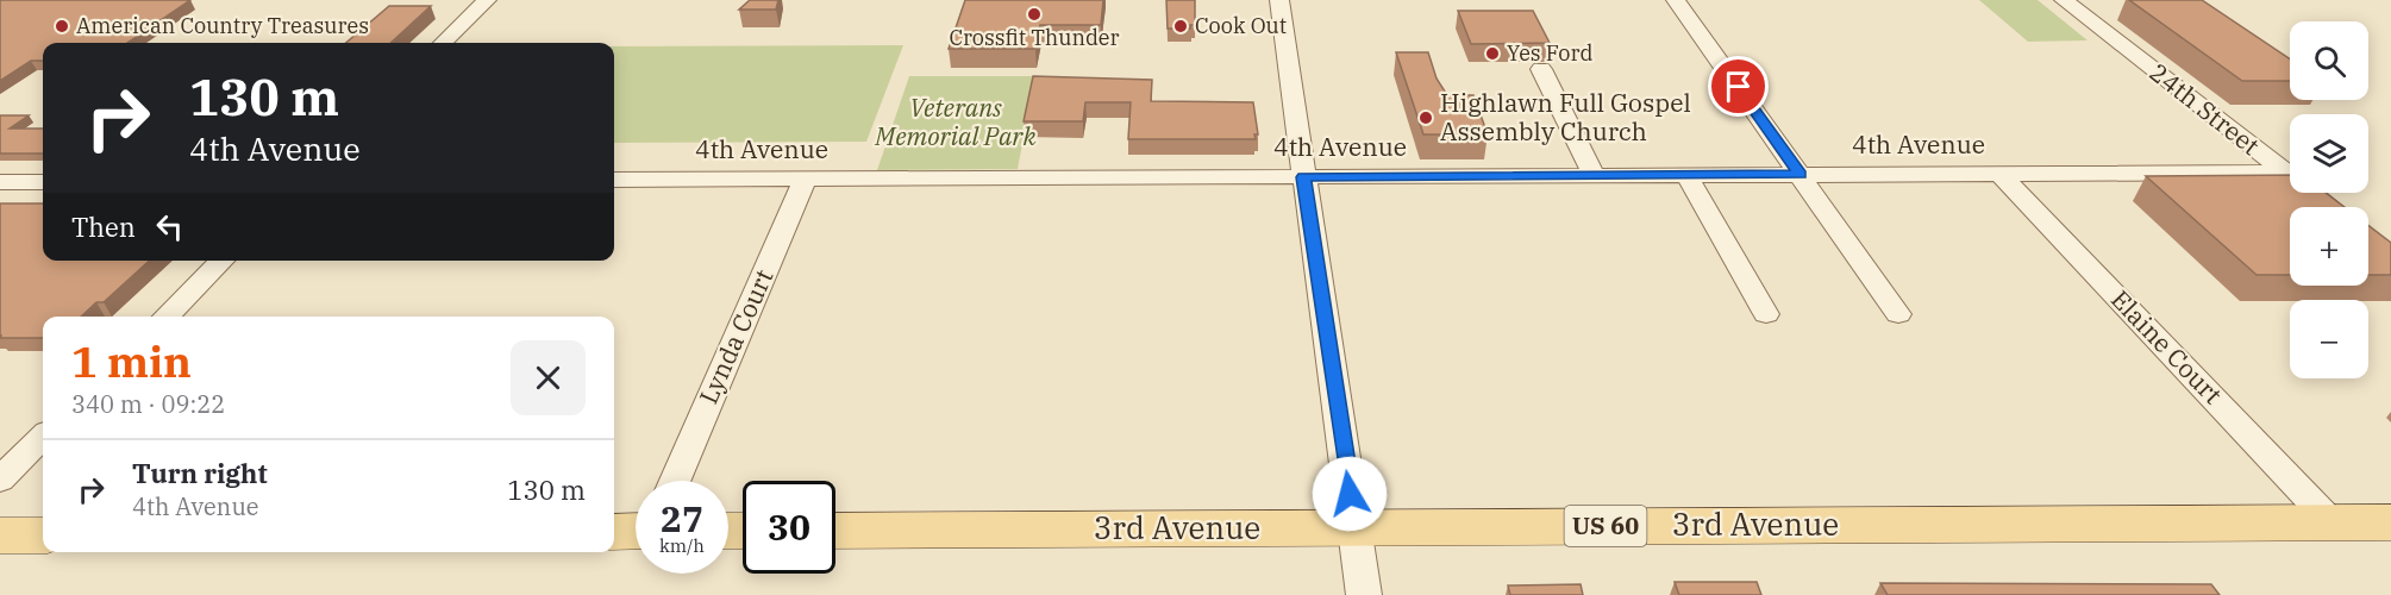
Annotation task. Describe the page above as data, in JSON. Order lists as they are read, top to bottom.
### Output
{
  "streets": {
    "main road": ["3rd Avenue", "US 60"],
    "street": [
      "24th Street",
      "4th Avenue",
      "Lynda Court",
      "Elaine Court"
    ]
  },
  "crossings": [
    ["24th Street", "4th Avenue"],
    ["4th Avenue", "Lynda Court"],
    ["4th Avenue", "Elaine Court"],
    ["Elaine Court", "3rd Avenue"]
  ],
  "parks": ["Veterans Memorial Park"],
  "places": [
    "Crossfit Thunder",
    "American Country Treasures",
    "Cook Out",
    "Yes Ford",
    "Highlawn Full Gospel Assembly Church"
  ],
  "page": {
    "map_buttons": ["+", "−"],
    "turn": ["130 m", "4th Avenue"],
    "then": "Then",
    "heading": ["1 min", "340 m · 09:22"],
    "list": [
      {
        "name": "Turn right",
        "note": "4th Avenue",
        "value": "130 m"
      }
    ],
    "speed": "27 km/h",
    "limit": "30"
  }
}
